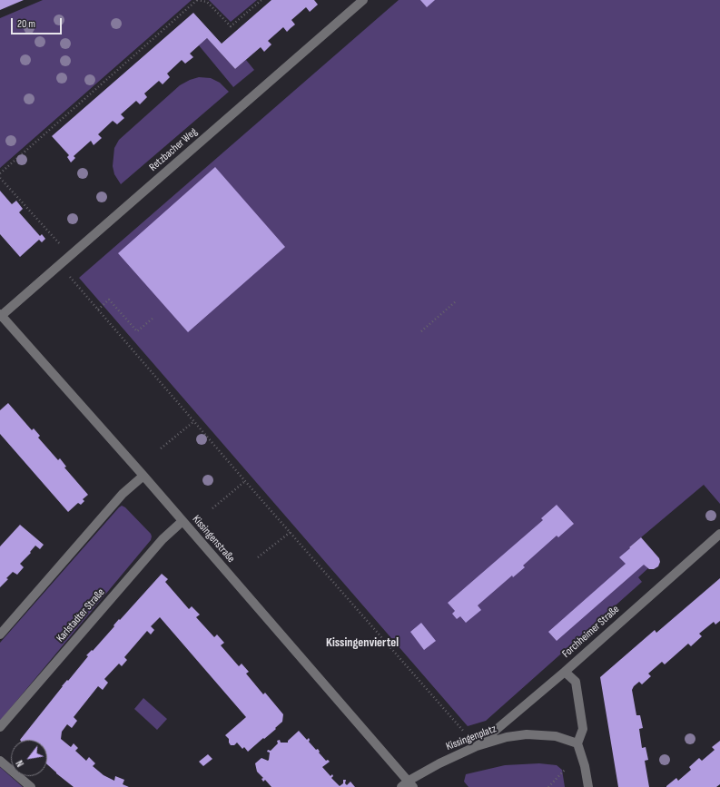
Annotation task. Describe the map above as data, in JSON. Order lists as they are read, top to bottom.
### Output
{
  "streets": {
    "street": [
      "Retzbacher Weg",
      "Kissingenstraße",
      "Karlstadter Straße",
      "Forchheimer Straße",
      "Kissingenplatz"
    ]
  },
  "crossings": [
    ["Retzbacher Weg", "Kissingenstraße"],
    ["Kissingenstraße", "Karlstadter Straße"],
    ["Kissingenstraße", "Kissingenplatz"],
    ["Forchheimer Straße", "Kissingenplatz"]
  ],
  "districts": ["Kissingenviertel"],
  "scale_bar": "20 m",
  "north": "bottom left"
}
